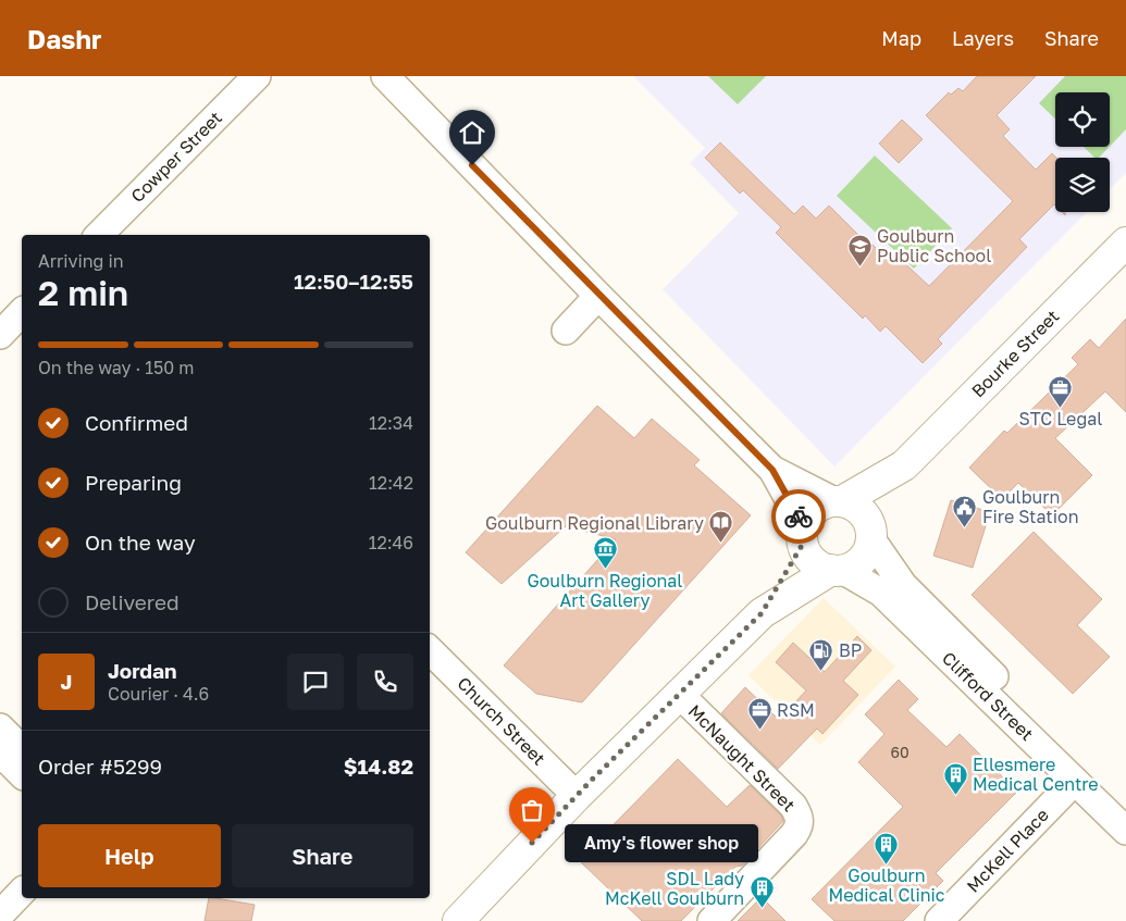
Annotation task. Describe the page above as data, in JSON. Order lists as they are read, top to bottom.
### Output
{
  "streets": {
    "main road": ["Bourke Street"],
    "street": [
      "Cowper Street",
      "Clifford Street",
      "Church Street",
      "McNaught Street",
      "McKell Place"
    ]
  },
  "crossings": [
    ["Bourke Street", "Clifford Street"],
    ["Clifford Street", "McKell Place"]
  ],
  "places": {
    "school or university": ["Goulburn Public School"],
    "office": ["STC Legal", "RSM"],
    "public building": ["Goulburn Fire Station"],
    "library": ["Goulburn Regional Library"],
    "museum": ["Goulburn Regional Art Gallery"],
    "fuel station": ["BP"],
    "building": ["Ellesmere Medical Centre", "Goulburn Medical Clinic", "SDL Lady McKell Goulburn"],
    "other": ["Amy's flower shop"]
  },
  "house_numbers": ["60"],
  "page": {
    "header": "Dashr",
    "nav": ["Map", "Layers", "Share"],
    "heading": ["2 min", "Arriving in", "12:50–12:55"],
    "panel": [
      "Jordan",
      "Courier · 4.6",
      "Order #5299",
      "$14.82"
    ],
    "bar": "On the way · 150 m",
    "list": [
      ["Confirmed", "12:34"],
      ["Preparing", "12:42"],
      ["On the way", "12:46"],
      "Delivered"
    ],
    "round": "J",
    "buttons": ["Help", "Share"],
    "bubble": "Amy's flower shop"
  }
}
